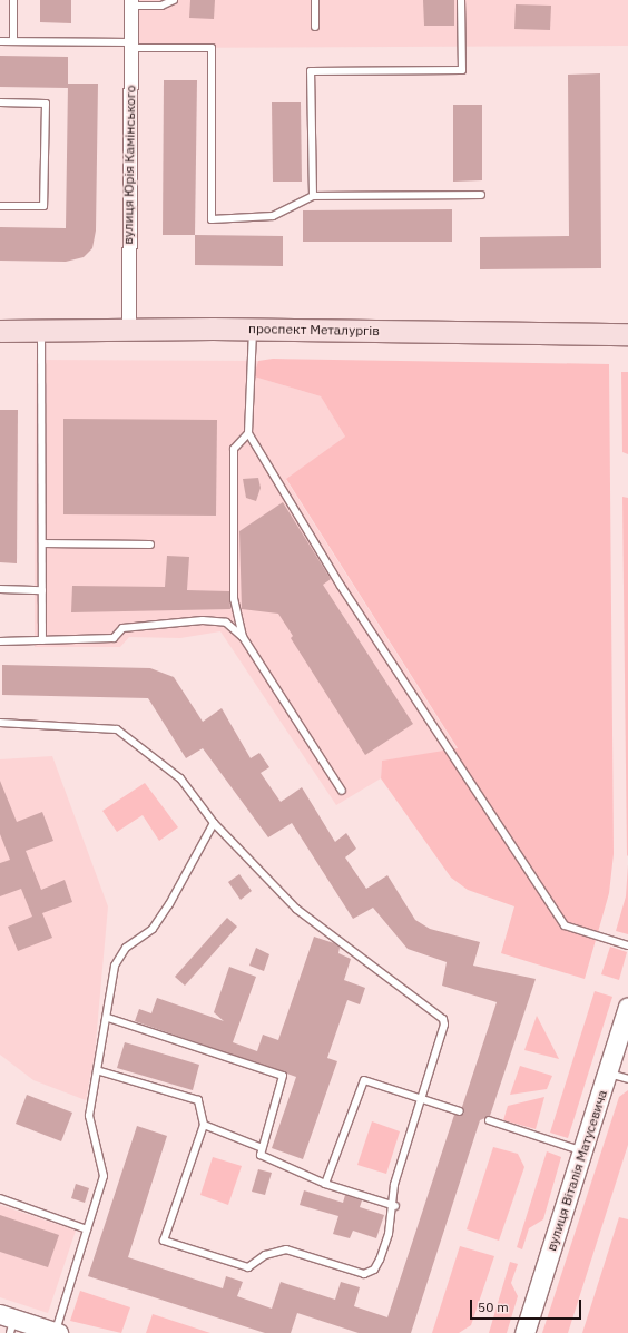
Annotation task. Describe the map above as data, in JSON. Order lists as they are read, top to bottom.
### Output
{
  "streets": {
    "main road": ["проспект Металургів"],
    "street": ["вулиця Юрія Камінського", "вулиця Віталія Матусевича"]
  },
  "crossings": [
    ["вулиця Юрія Камінського", "проспект Металургів"]
  ],
  "scale_bar": "50 m"
}
